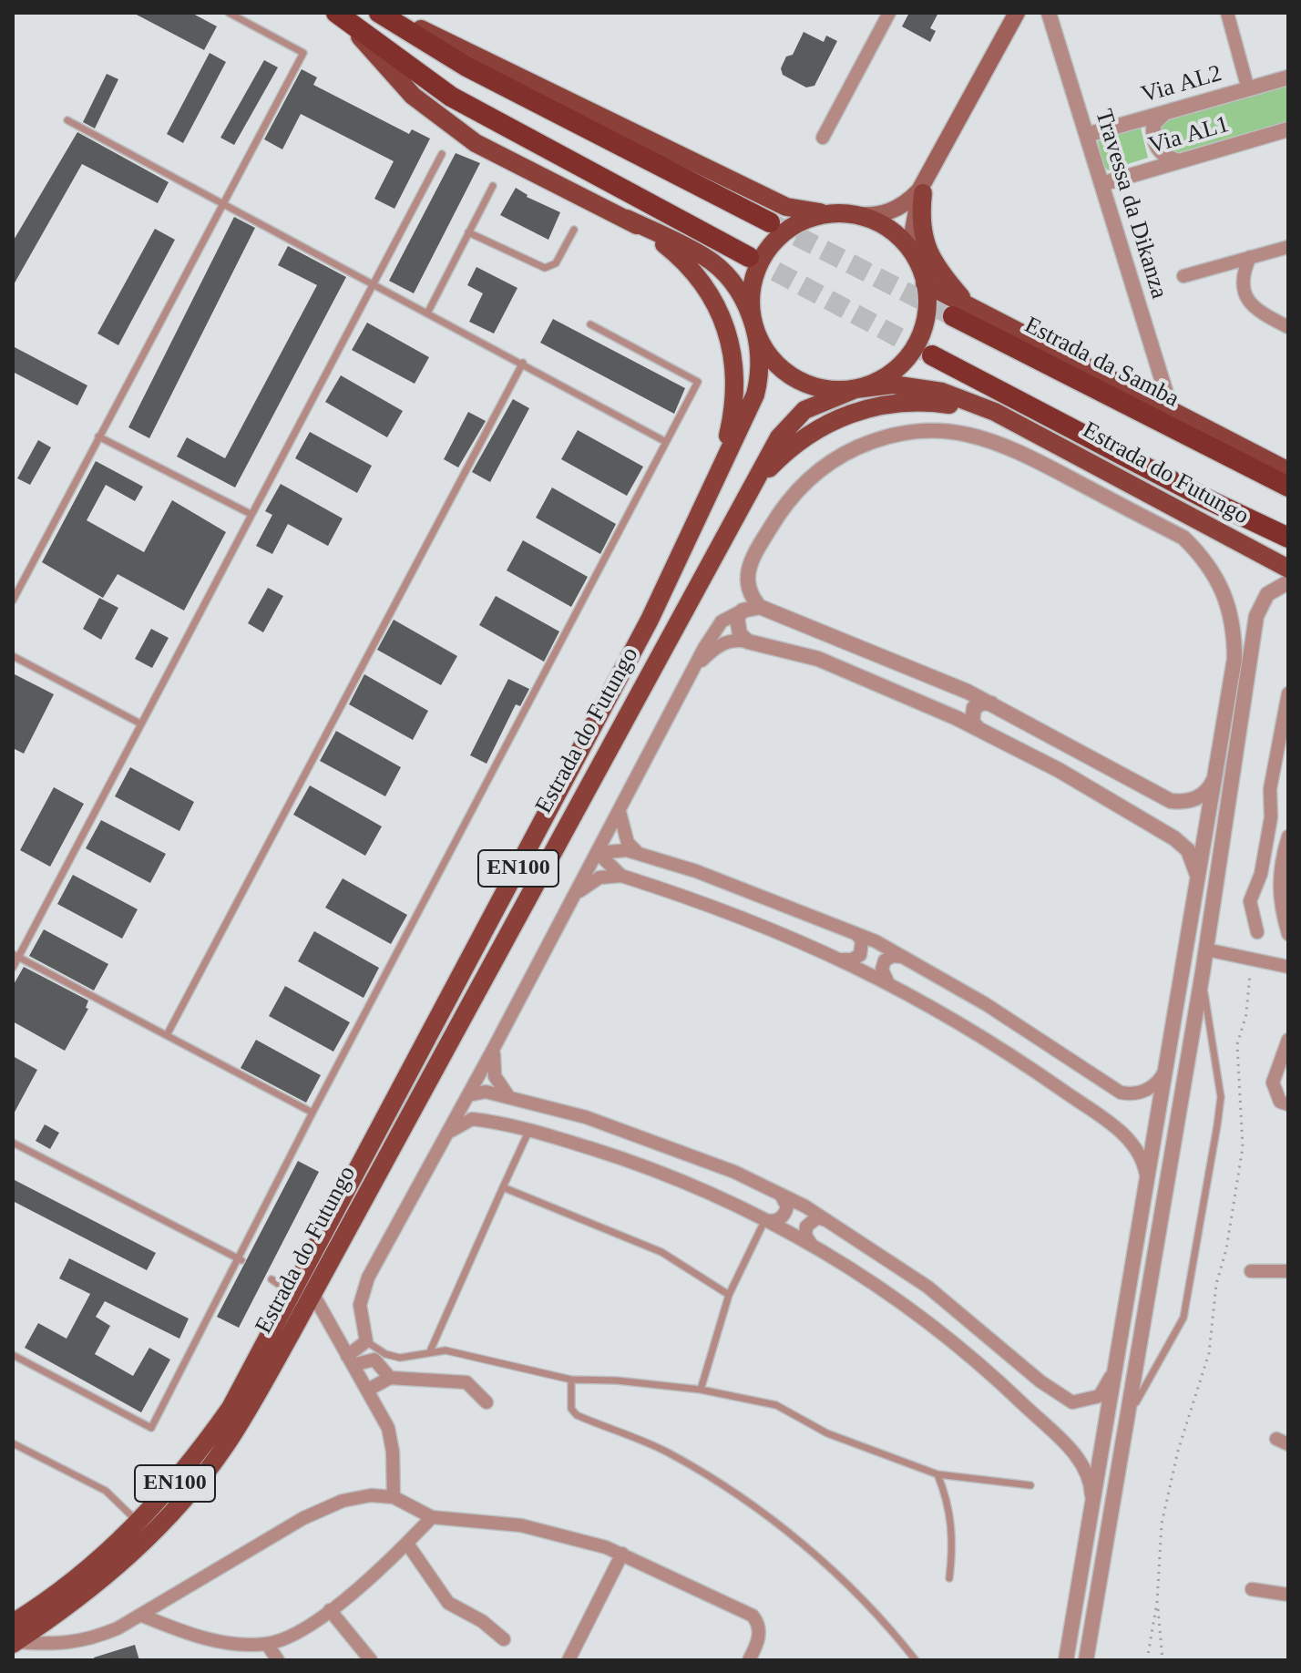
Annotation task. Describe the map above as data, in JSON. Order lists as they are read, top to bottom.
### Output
{
  "streets": {
    "highway": ["Estrada da Samba", "Estrada do Futungo"],
    "main road": ["EN100"],
    "street": ["Via AL2", "Via AL1", "Travessa da Dikanza"]
  },
  "crossings": [
    ["Via AL2", "Travessa da Dikanza"],
    ["Via AL1", "Travessa da Dikanza"],
    ["Estrada da Samba", "Estrada do Futungo"]
  ]
}
